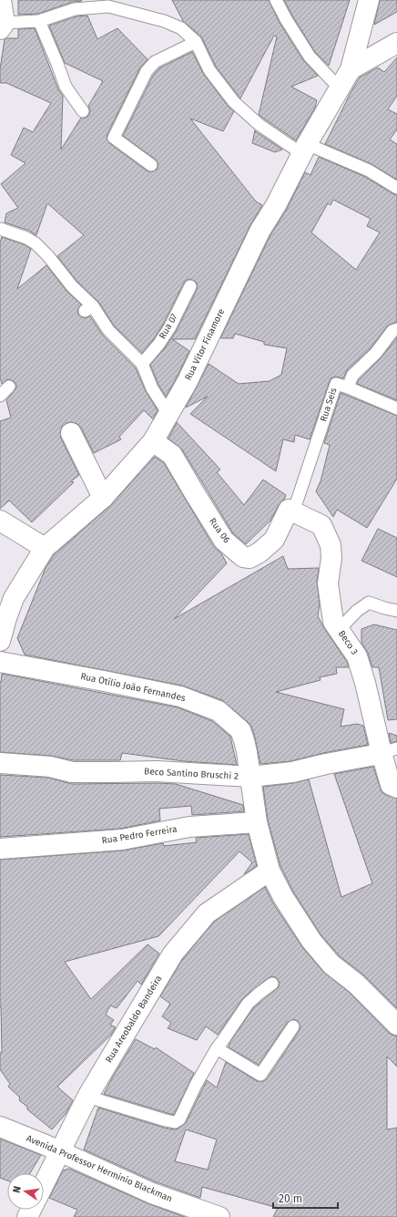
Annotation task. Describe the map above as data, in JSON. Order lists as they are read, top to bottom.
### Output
{
  "streets": {
    "street": [
      "Rua Vitor Finamore",
      "Rua 06",
      "Beco 3",
      "Rua Otílio João Fernandes",
      "Beco Santino Bruschi 2",
      "Rua Pedro Ferreira",
      "Rua Areobaldo Bandeira",
      "Avenida Professor Herminio Blackman"
    ],
    "lane": ["Rua 07", "Rua Seis"]
  },
  "crossings": [
    ["Rua Vitor Finamore", "Rua 06"],
    ["Rua Seis", "Rua 06"],
    ["Rua Seis", "Beco 3"],
    ["Rua 06", "Beco 3"],
    ["Beco 3", "Beco Santino Bruschi 2"],
    ["Rua Otílio João Fernandes", "Beco Santino Bruschi 2"],
    ["Rua Otílio João Fernandes", "Rua Pedro Ferreira"],
    ["Rua Otílio João Fernandes", "Rua Areobaldo Bandeira"],
    ["Rua Areobaldo Bandeira", "Avenida Professor Herminio Blackman"]
  ],
  "scale_bar": "20 m",
  "north": "left"
}
